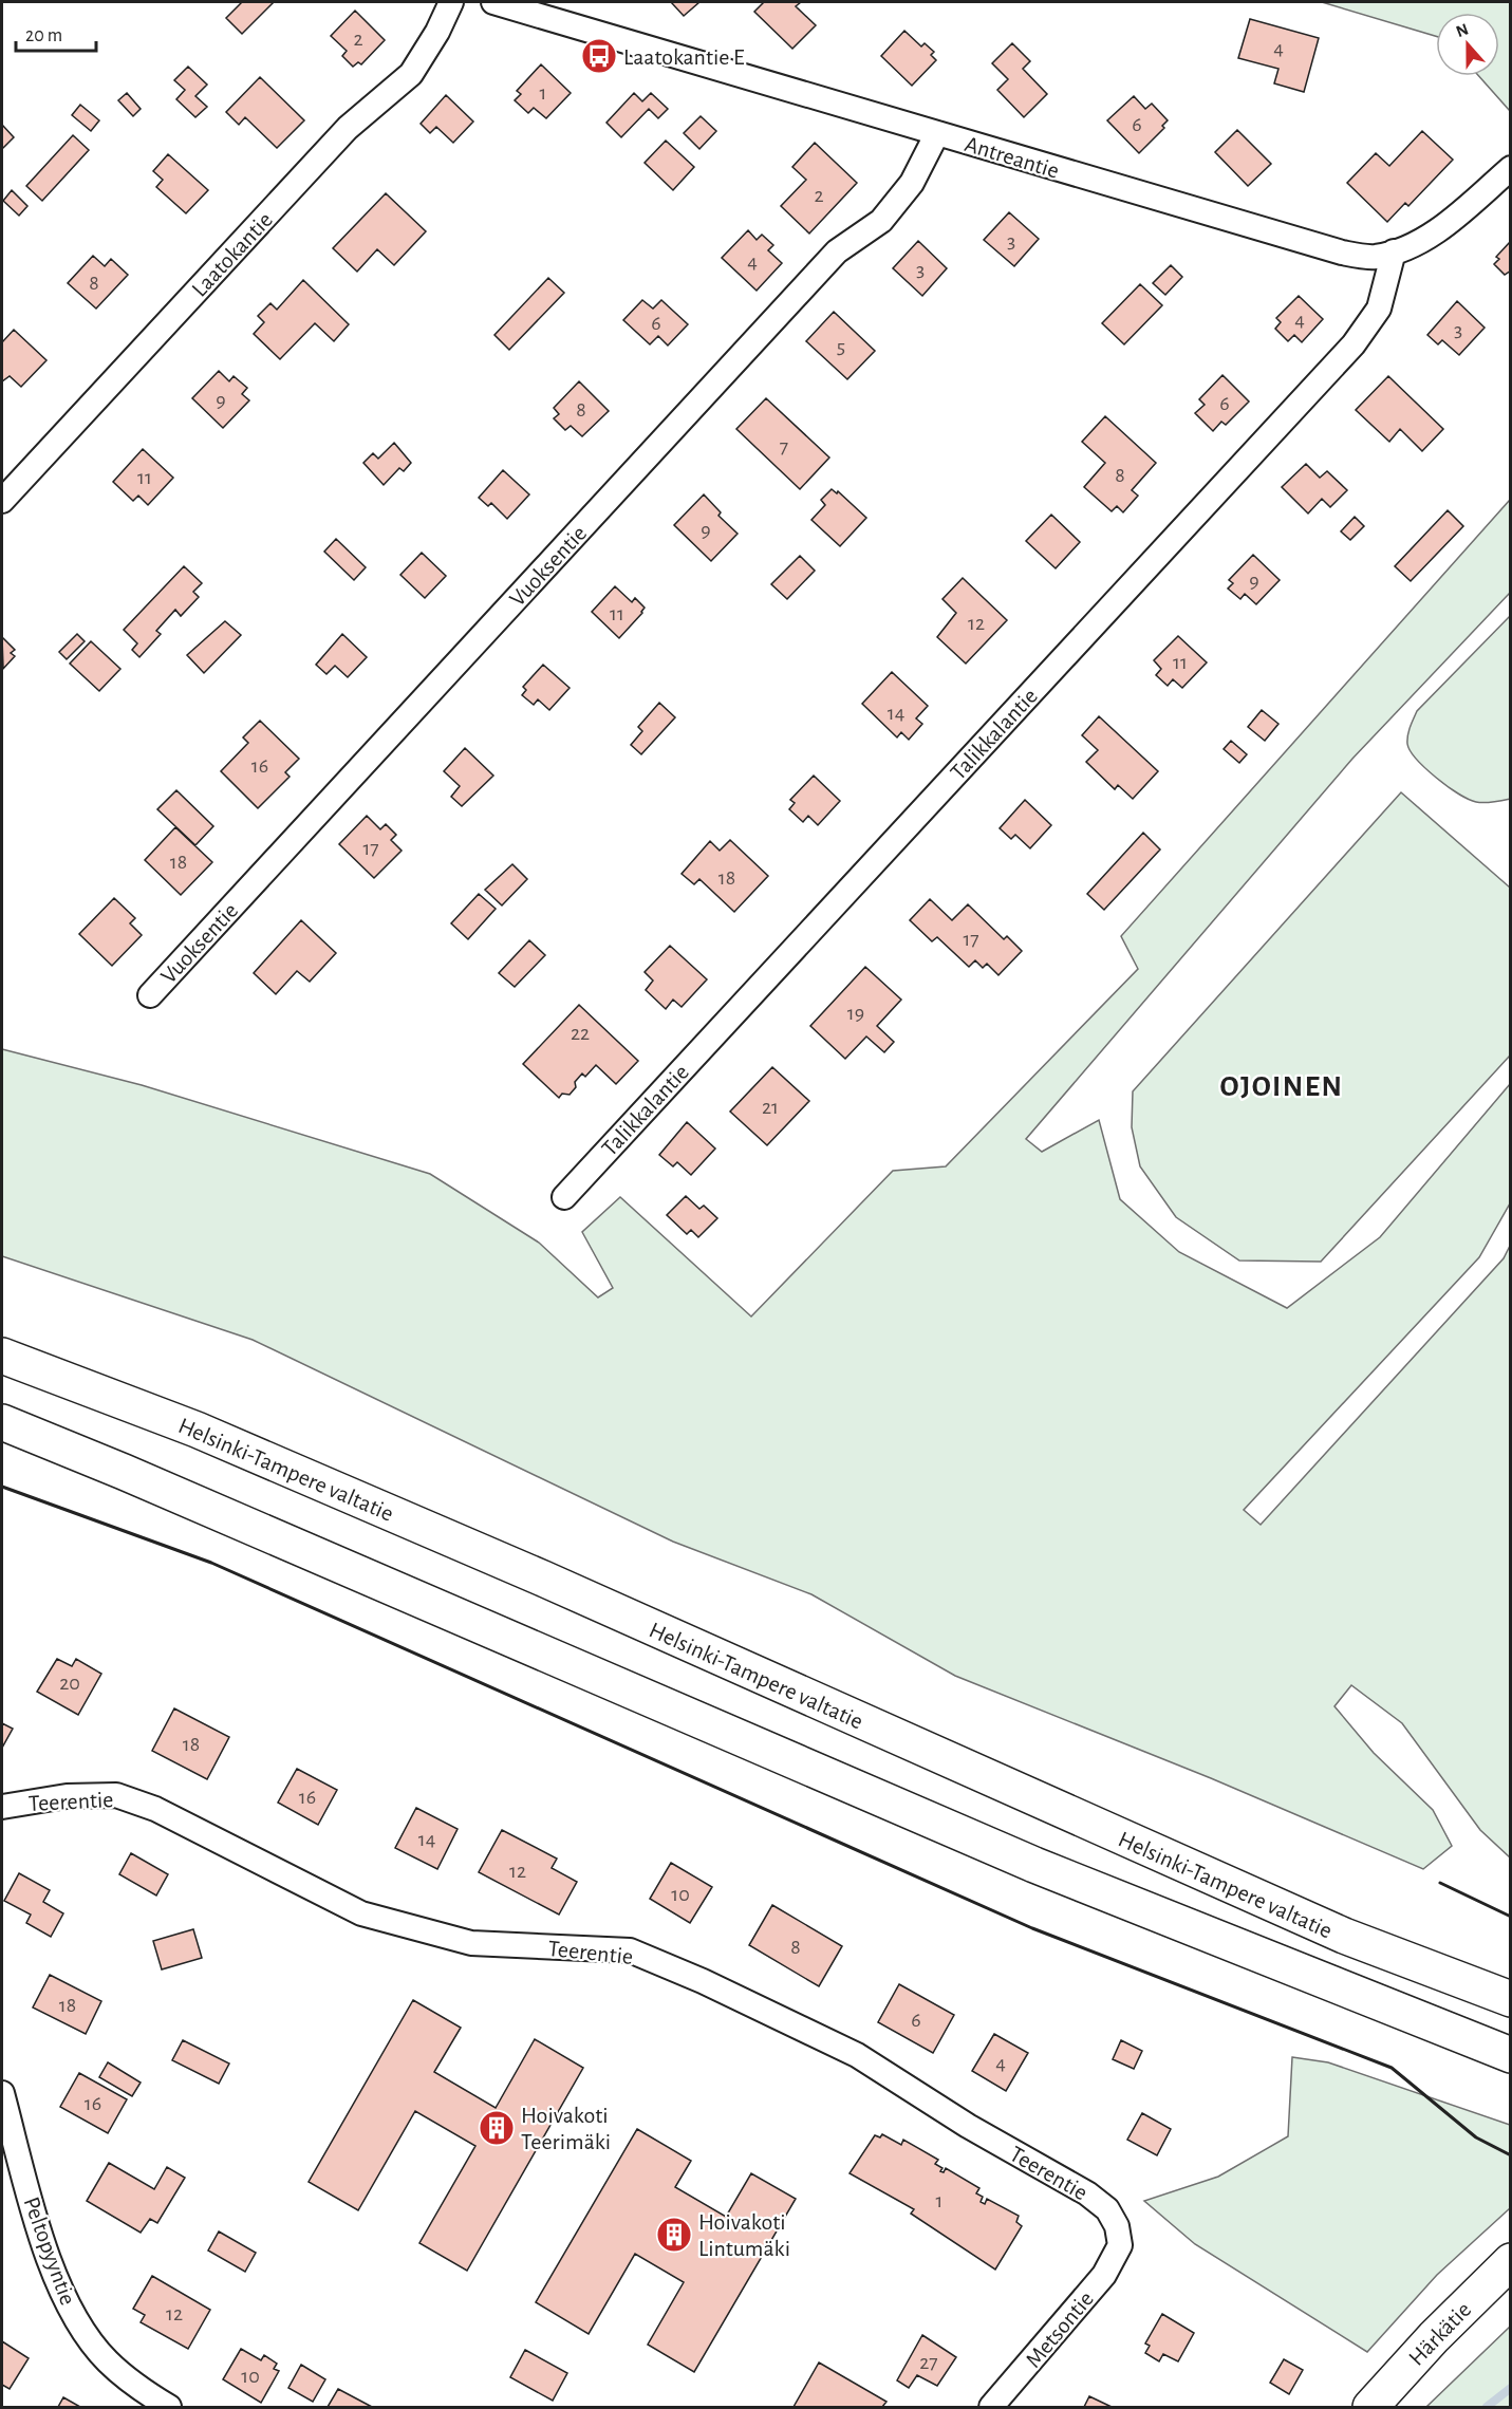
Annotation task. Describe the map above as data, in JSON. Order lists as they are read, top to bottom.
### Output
{
  "streets": {
    "main road": ["Helsinki-Tampere valtatie", "Härkätie"],
    "street": [
      "Antreantie",
      "Laatokantie",
      "Vuoksentie",
      "Talikkalantie",
      "Teerentie",
      "Peltopyyntie",
      "Metsontie"
    ]
  },
  "crossings": [
    ["Antreantie", "Vuoksentie"],
    ["Antreantie", "Talikkalantie"],
    ["Teerentie", "Metsontie"]
  ],
  "districts": ["OJOINEN"],
  "places": {
    "bus stop": ["Laatokantie E"],
    "building": ["Hoivakoti Teerimäki", "Hoivakoti Lintumäki"]
  },
  "house_numbers": [
    "2",
    "4",
    "1",
    "6",
    "2",
    "3",
    "4",
    "3",
    "8",
    "4",
    "6",
    "3",
    "5",
    "9",
    "6",
    "8",
    "7",
    "8",
    "11",
    "9",
    "9",
    "11",
    "12",
    "11",
    "14",
    "16",
    "17",
    "18",
    "18",
    "17",
    "19",
    "22",
    "21",
    "20",
    "18",
    "16",
    "14",
    "12",
    "10",
    "8",
    "18",
    "6",
    "4",
    "16",
    "1",
    "12",
    "27",
    "10"
  ],
  "scale_bar": "20 m",
  "north": "top"
}
